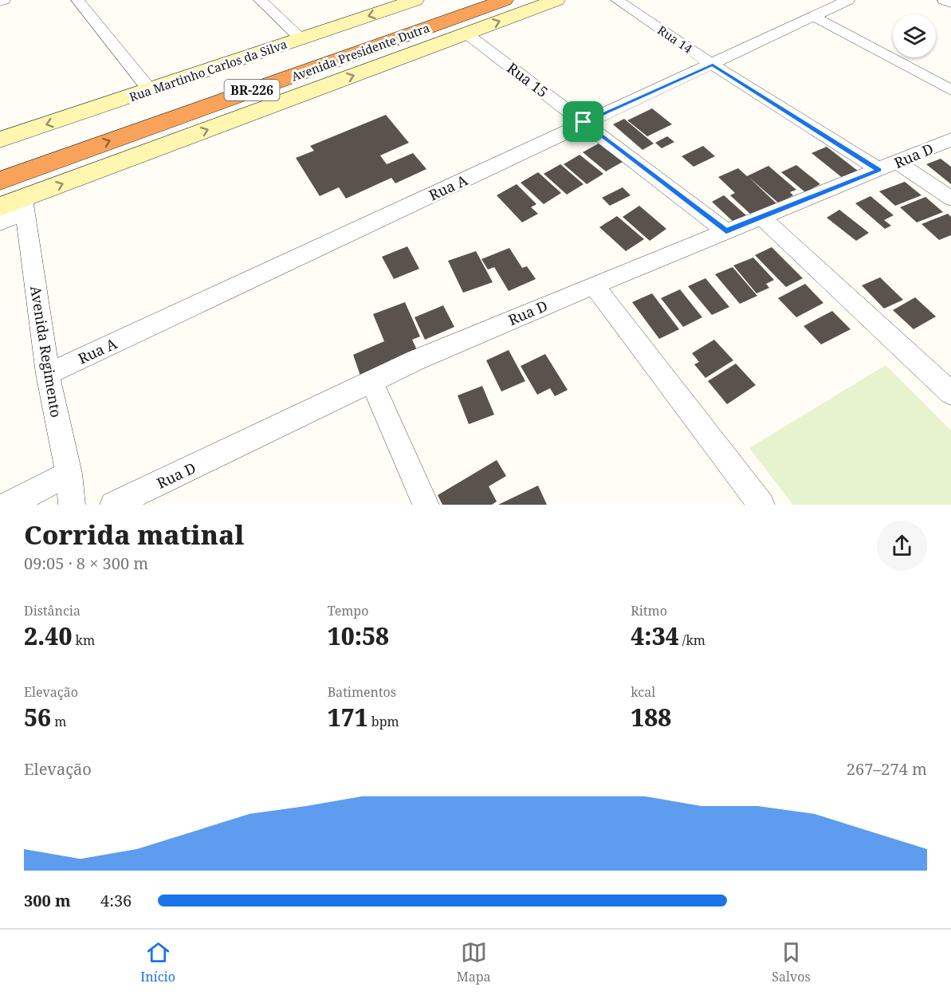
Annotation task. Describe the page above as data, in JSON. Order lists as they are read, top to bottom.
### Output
{
  "streets": {
    "highway": ["Avenida Presidente Dutra", "BR-226"],
    "main road": ["Rua Martinho Carlos da Silva"],
    "street": [
      "Rua 14",
      "Rua 15",
      "Rua D",
      "Rua A",
      "Avenida Regimento"
    ]
  },
  "crossings": [
    ["Rua 14", "Rua D"],
    ["Rua 14", "Rua A"],
    ["Avenida Presidente Dutra", "Rua Martinho Carlos da Silva"],
    ["Rua 15", "Rua D"],
    ["Rua 15", "Rua A"],
    ["Rua A", "Avenida Regimento"]
  ],
  "page": {
    "heading": ["Corrida matinal", "09:05 · 8 × 300 m"],
    "stats": [
      ["Distância", "2.40 km"],
      ["Tempo", "10:58"],
      ["Ritmo", "4:34 /km"],
      ["Elevação", "56 m"],
      ["Batimentos", "171 bpm"],
      ["kcal", "188"]
    ],
    "chart": ["Elevação", "267–274 m"],
    "list": [
      {
        "name": "300 m",
        "note": "4:36"
      }
    ],
    "tabs": ["Início", "Mapa", "Salvos"]
  }
}
